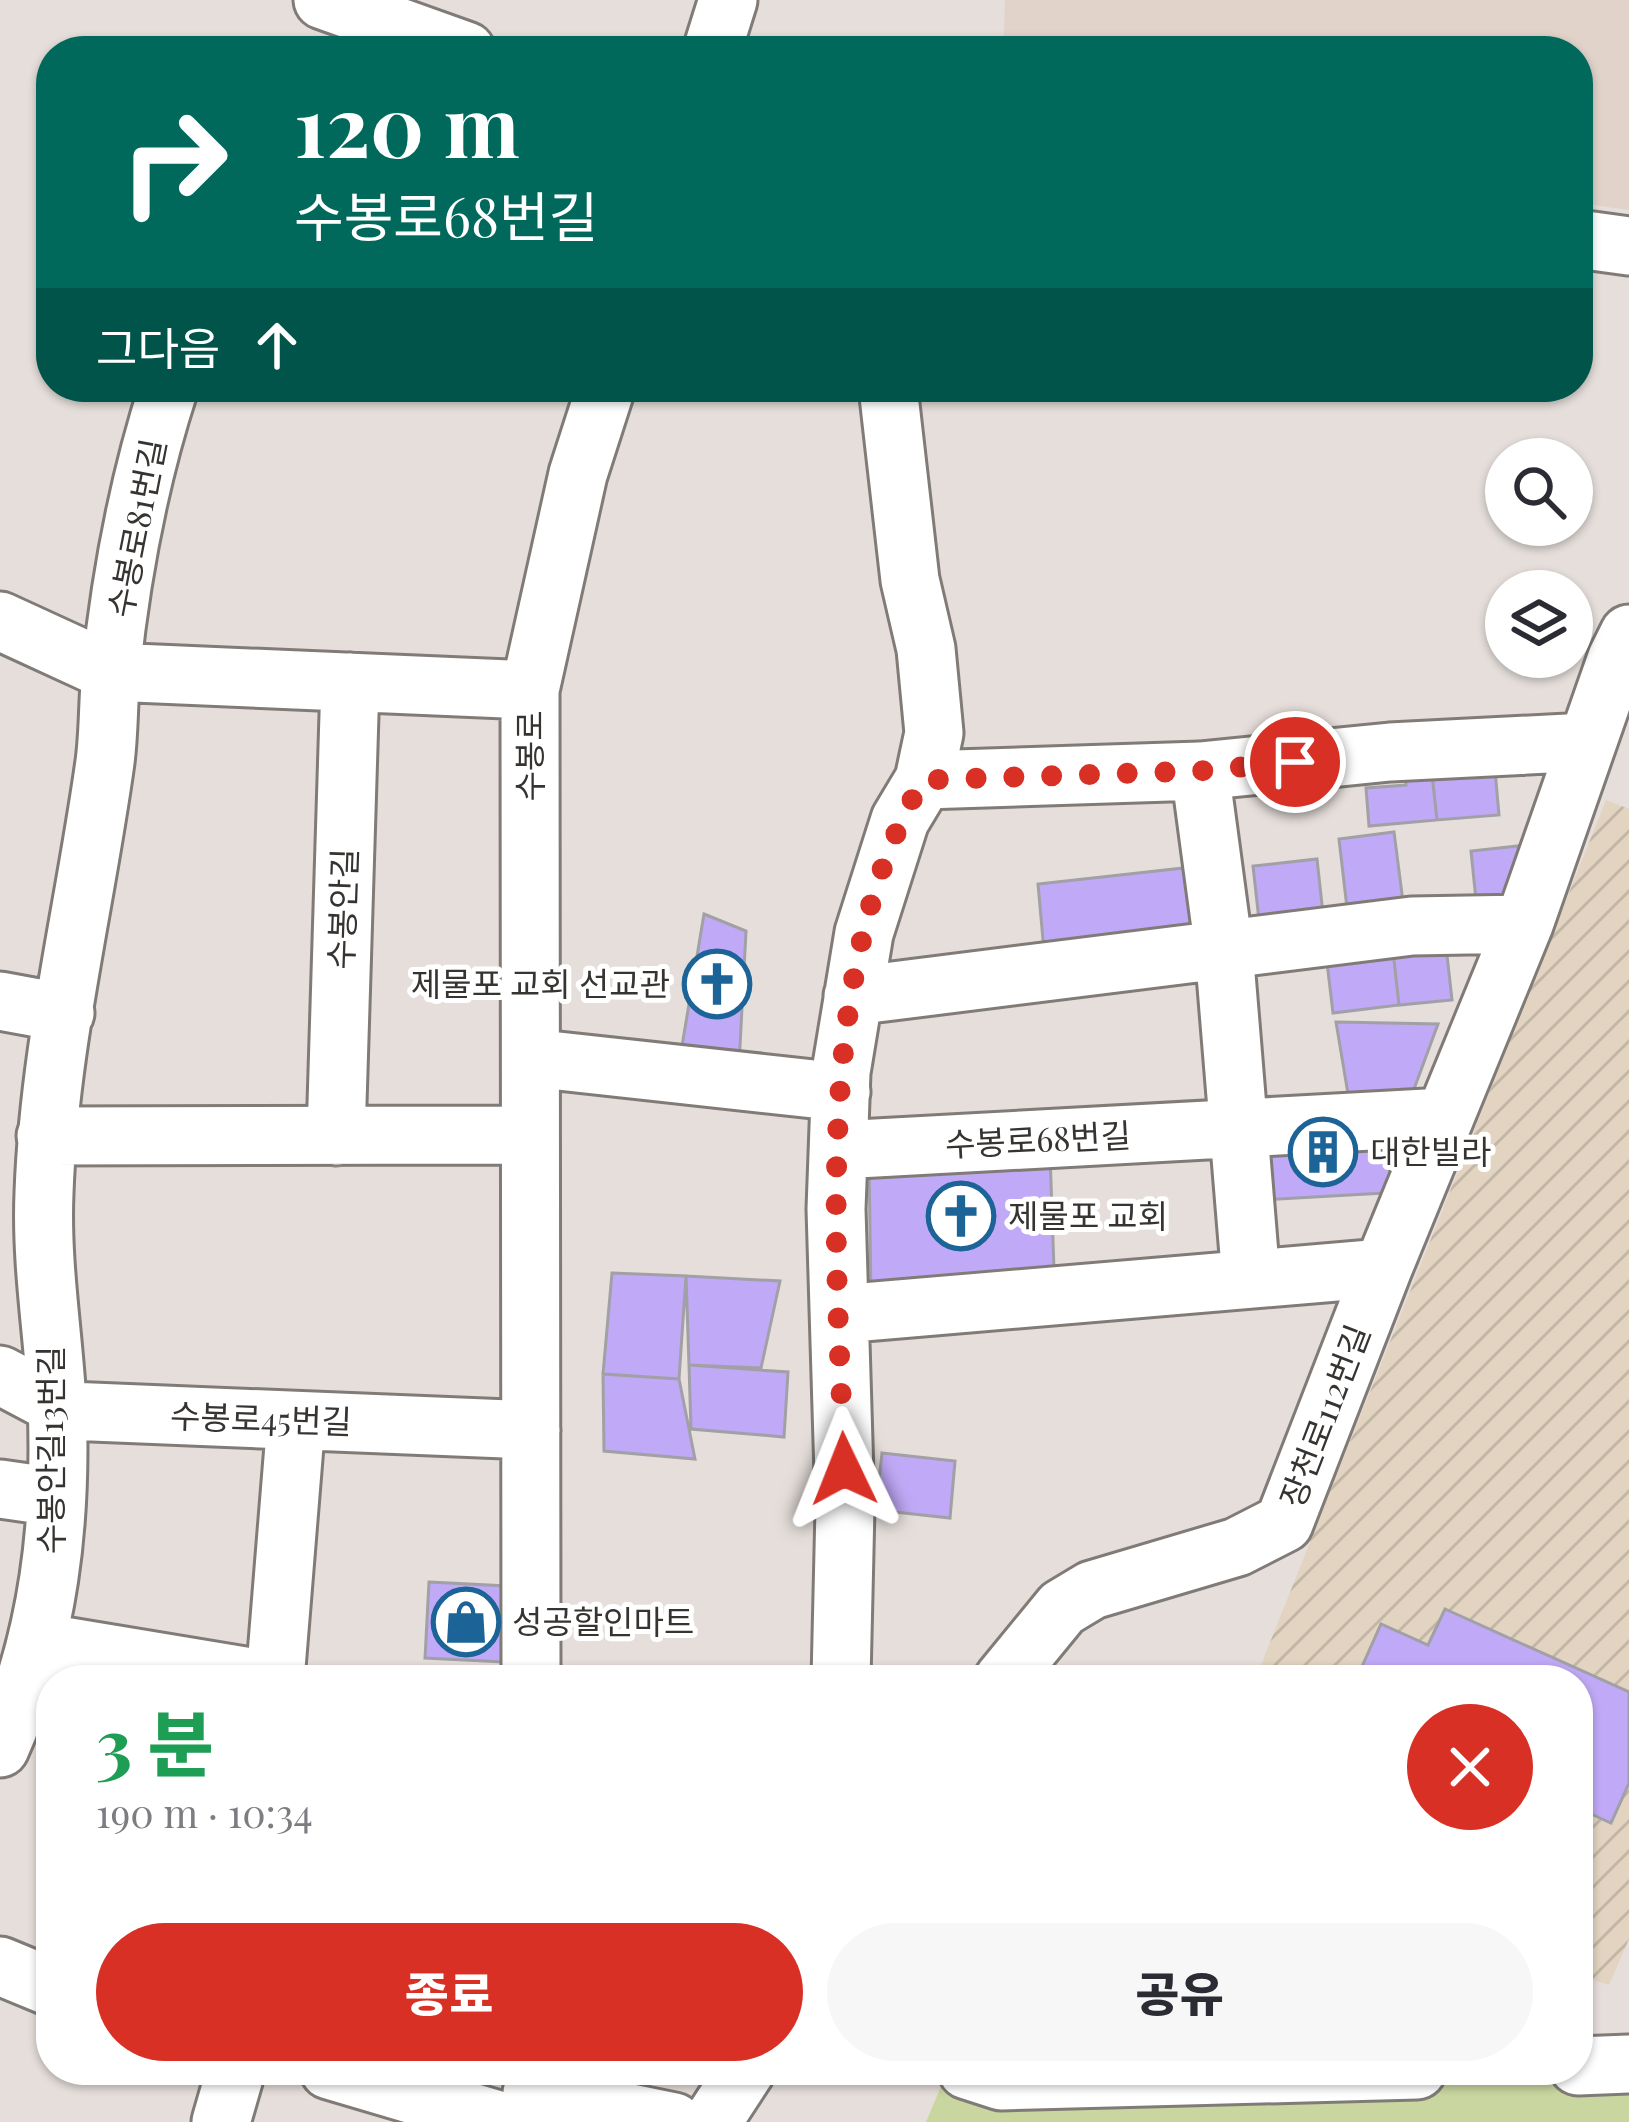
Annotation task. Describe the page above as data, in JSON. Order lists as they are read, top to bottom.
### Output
{
  "streets": {
    "street": [
      "수봉로81번길",
      "수봉로",
      "수봉안길",
      "수봉로68번길",
      "장천로112번길",
      "수봉로45번길",
      "수봉안길13번길"
    ]
  },
  "crossings": [
    ["수봉로81번길", "수봉안길13번길"],
    ["수봉로", "수봉로45번길"],
    ["수봉로45번길", "수봉안길13번길"]
  ],
  "places": {
    "church": ["제물포 교회 선교관", "제물포 교회"],
    "building": ["대한빌라"],
    "shop": ["성공할인마트"]
  },
  "page": {
    "turn": ["120 m", "수봉로68번길"],
    "then": "그다음",
    "heading": ["3 분", "190 m · 10:34"],
    "buttons": ["종료", "공유"]
  }
}
